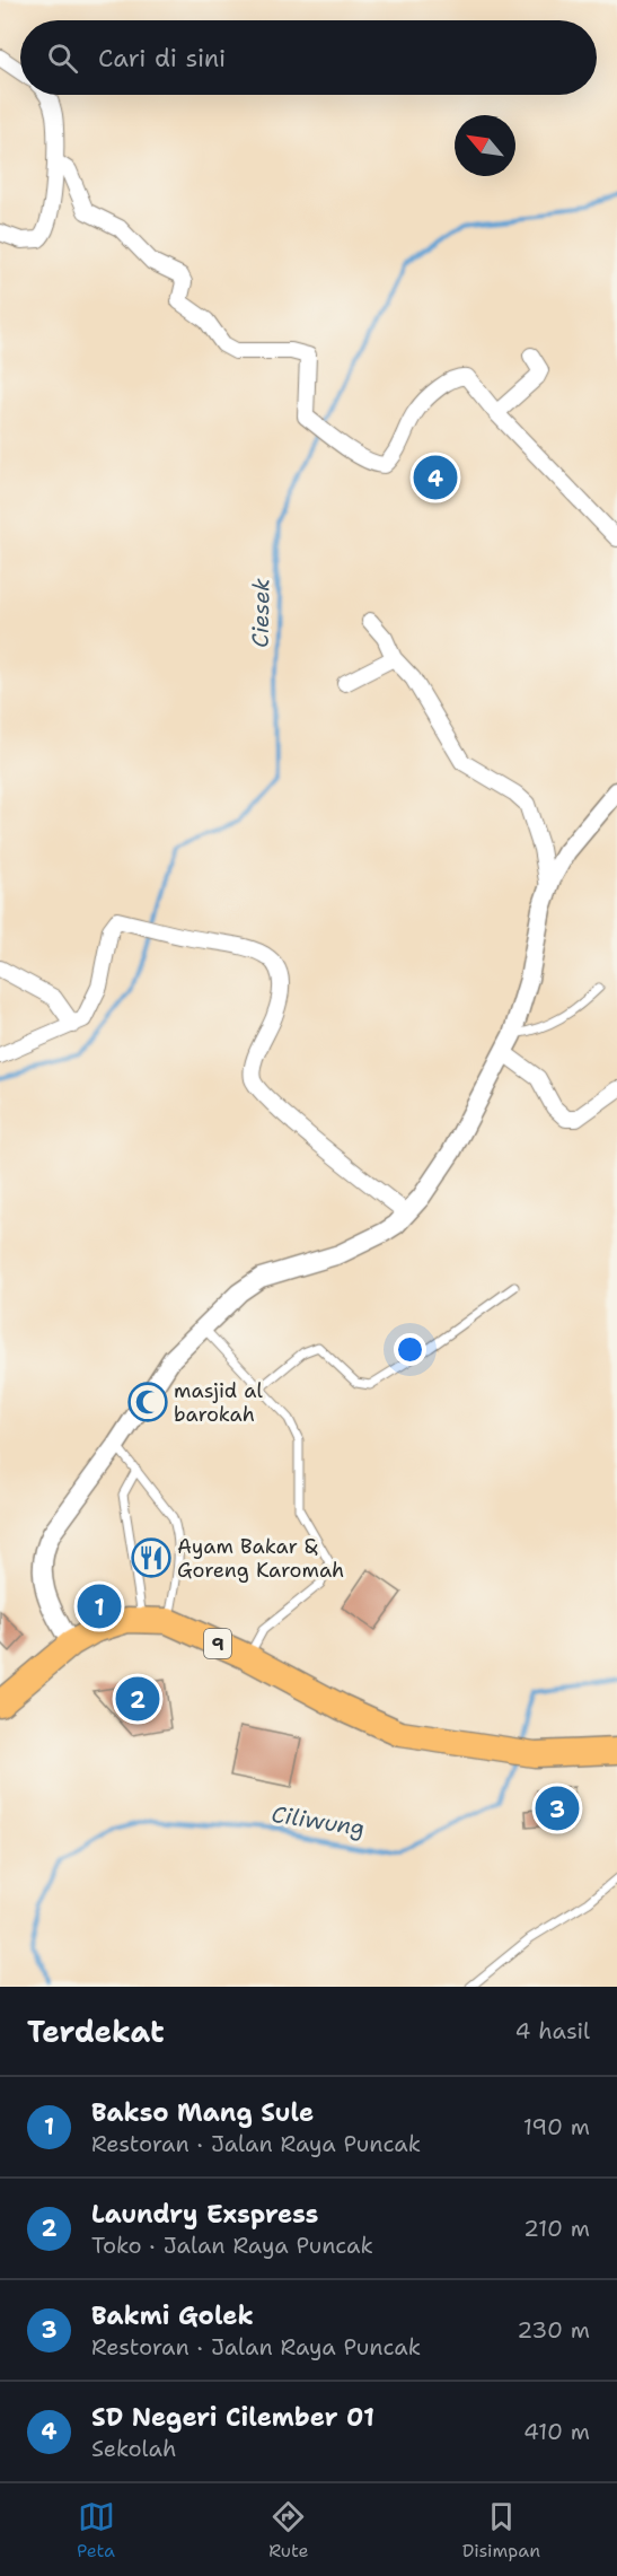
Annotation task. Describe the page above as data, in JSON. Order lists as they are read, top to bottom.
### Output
{
  "streets": {
    "highway": ["9"]
  },
  "water": ["Ciesek", "Ciliwung"],
  "places": {
    "mosque": ["masjid al barokah"],
    "restaurant": ["Ayam Bakar & Goreng Karomah"]
  },
  "north": "top left",
  "page": {
    "search": "Cari di sini",
    "pins": [
      "4",
      "1",
      "2",
      "3"
    ],
    "heading": ["Terdekat", "4 hasil"],
    "list": [
      {
        "mark": "1",
        "name": "Bakso Mang Sule",
        "note": "Restoran · Jalan Raya Puncak",
        "value": "190 m"
      },
      {
        "mark": "2",
        "name": "Laundry Exspress",
        "note": "Toko · Jalan Raya Puncak",
        "value": "210 m"
      },
      {
        "mark": "3",
        "name": "Bakmi Golek",
        "note": "Restoran · Jalan Raya Puncak",
        "value": "230 m"
      },
      {
        "mark": "4",
        "name": "SD Negeri Cilember 01",
        "note": "Sekolah",
        "value": "410 m"
      }
    ],
    "nav": ["Peta", "Rute", "Disimpan"]
  }
}
